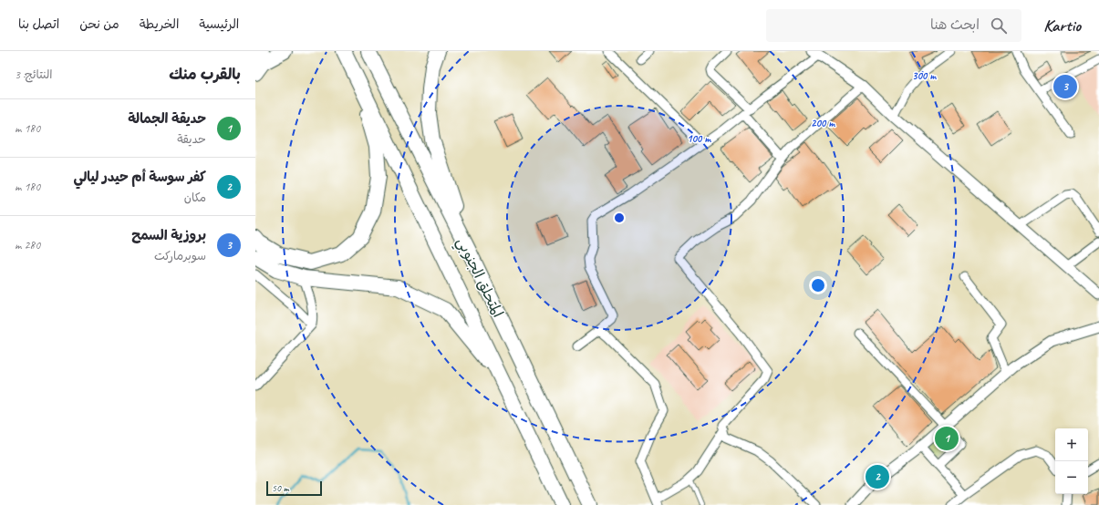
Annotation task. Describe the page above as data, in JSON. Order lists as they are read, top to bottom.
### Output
{
  "streets": {
    "highway": ["المتحلق الجنوبي"]
  },
  "scale_bar": "50 m",
  "page": {
    "header": "Kartio",
    "search": "ابحث هنا",
    "nav": [
      "الرئيسية",
      "الخريطة",
      "من نحن",
      "اتصل بنا"
    ],
    "heading": ["بالقرب منك", "النتائج: 3"],
    "pins": ["3", "1", "2"],
    "list": [
      {
        "mark": "1",
        "name": "حديقة الجمالة",
        "note": "حديقة",
        "value": "180 m"
      },
      {
        "mark": "2",
        "name": "كفر سوسة أم حيدر ليالي",
        "note": "مكان",
        "value": "180 m"
      },
      {
        "mark": "3",
        "name": "بروزية السمح",
        "note": "سوبرماركت",
        "value": "280 m"
      }
    ],
    "map_buttons": ["+", "−"],
    "scale": "50 m"
  },
  "rings": ["300 m", "200 m", "100 m"]
}
